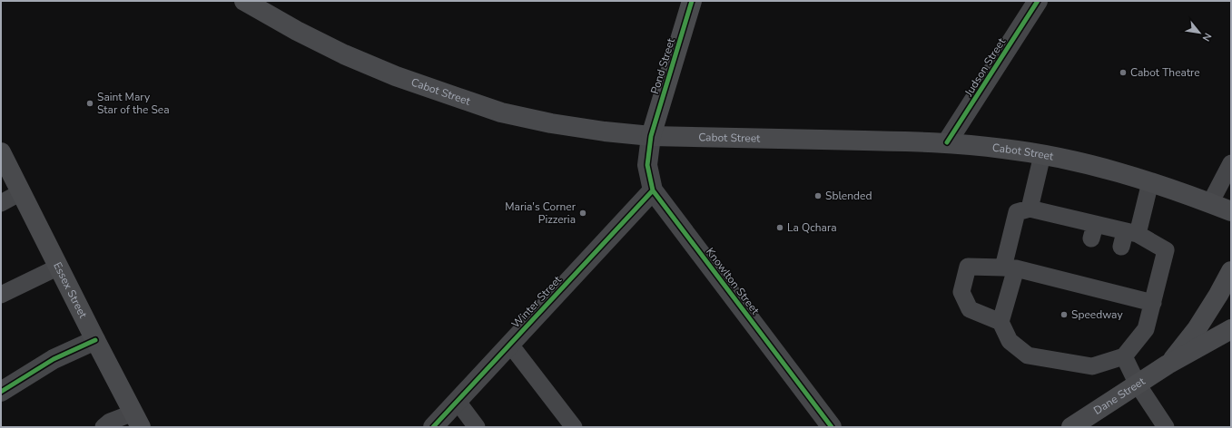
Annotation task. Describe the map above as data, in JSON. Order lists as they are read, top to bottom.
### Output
{
  "streets": {
    "main road": [
      "Pond Street",
      "Cabot Street",
      "Essex Street",
      "Dane Street"
    ],
    "street": ["Judson Street", "Knowlton Street", "Winter Street"]
  },
  "crossings": [
    ["Pond Street", "Cabot Street"],
    ["Pond Street", "Knowlton Street"],
    ["Judson Street", "Cabot Street"],
    ["Cabot Street", "Knowlton Street"],
    ["Knowlton Street", "Winter Street"]
  ],
  "places": [
    "Cabot Theatre",
    "Saint Mary Star of the Sea",
    "Sblended",
    "Maria's Corner Pizzeria",
    "La Qchara",
    "Speedway"
  ],
  "north": "bottom right"
}
